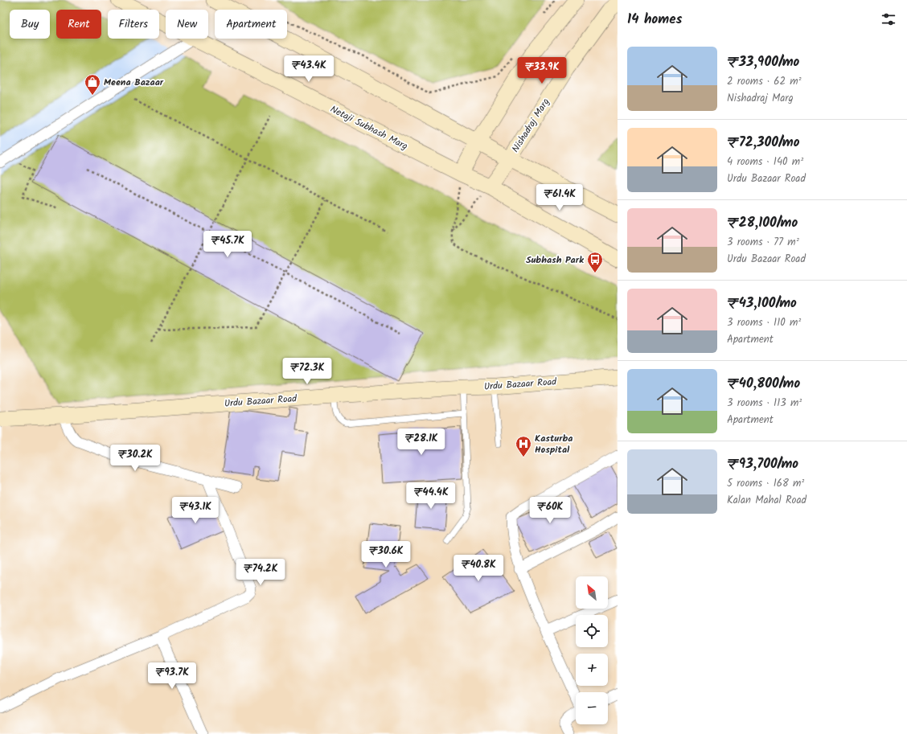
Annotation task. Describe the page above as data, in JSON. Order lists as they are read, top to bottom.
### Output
{
  "streets": {
    "main road": ["Nishadraj Marg", "Netaji Subhash Marg", "Urdu Bazaar Road"]
  },
  "crossings": [
    ["Nishadraj Marg", "Netaji Subhash Marg"]
  ],
  "places": {
    "shop": ["Meena Bazaar"],
    "bus stop": ["Subhash Park"],
    "hospital": ["Kasturba Hospital"]
  },
  "north": "top left",
  "page": {
    "heading": "14 homes",
    "chip": [
      "Buy",
      "Rent",
      "Filters",
      "New",
      "Apartment"
    ],
    "list": [
      {
        "name": "₹33,900/mo",
        "note": "2 rooms · 62 m² · Nishadraj Marg"
      },
      {
        "name": "₹72,300/mo",
        "note": "4 rooms · 140 m² · Urdu Bazaar Road"
      },
      {
        "name": "₹28,100/mo",
        "note": "3 rooms · 77 m² · Urdu Bazaar Road"
      },
      {
        "name": "₹43,100/mo",
        "note": "3 rooms · 110 m² · Apartment"
      },
      {
        "name": "₹40,800/mo",
        "note": "3 rooms · 113 m² · Apartment"
      },
      {
        "name": "₹93,700/mo",
        "note": "5 rooms · 168 m² · Kalan Mahal Road"
      }
    ],
    "price": [
      "₹43.4K",
      "₹33.9K",
      "₹61.4K",
      "₹45.7K",
      "₹72.3K",
      "₹28.1K",
      "₹30.2K",
      "₹44.4K",
      "₹43.1K",
      "₹60K",
      "₹30.6K",
      "₹40.8K",
      "₹74.2K",
      "₹93.7K"
    ],
    "map_buttons": ["+", "−"]
  }
}
